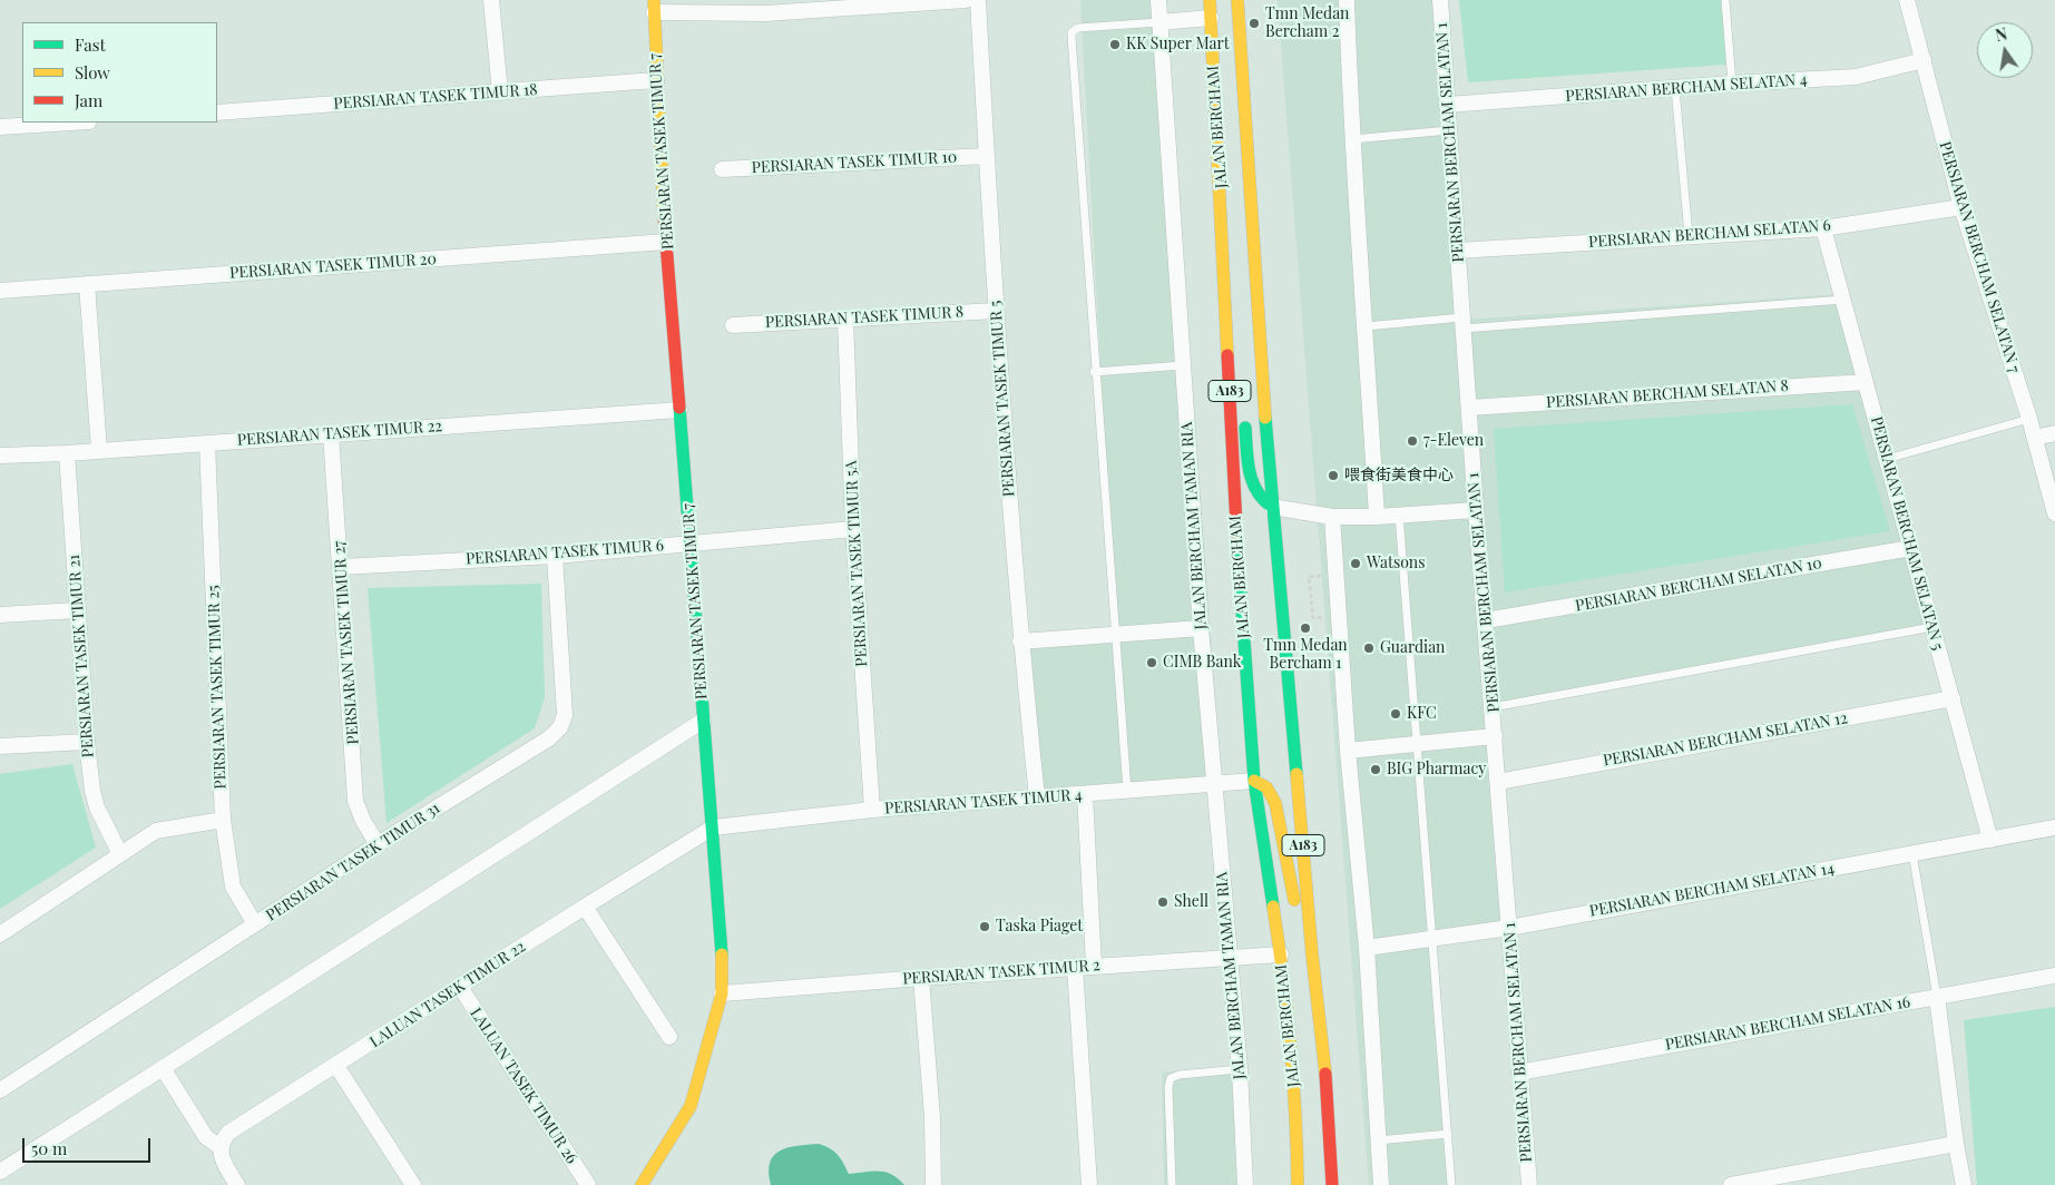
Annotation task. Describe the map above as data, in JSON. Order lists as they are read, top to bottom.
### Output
{
  "streets": {
    "main road": ["JALAN BERCHAM", "PERSIARAN TASEK TIMUR 7", "A183"],
    "street": [
      "PERSIARAN BERCHAM SELATAN 4",
      "PERSIARAN TASEK TIMUR 18",
      "PERSIARAN BERCHAM SELATAN 1",
      "PERSIARAN TASEK TIMUR 10",
      "PERSIARAN BERCHAM SELATAN 6",
      "PERSIARAN BERCHAM SELATAN 7",
      "PERSIARAN TASEK TIMUR 20",
      "PERSIARAN TASEK TIMUR 8",
      "PERSIARAN BERCHAM SELATAN 8",
      "PERSIARAN TASEK TIMUR 5",
      "PERSIARAN TASEK TIMUR 22",
      "JALAN BERCHAM TAMAN RIA",
      "PERSIARAN BERCHAM SELATAN 5",
      "PERSIARAN TASEK TIMUR 6",
      "PERSIARAN TASEK TIMUR 5A",
      "PERSIARAN BERCHAM SELATAN 10",
      "PERSIARAN TASEK TIMUR 27",
      "PERSIARAN TASEK TIMUR 21",
      "PERSIARAN TASEK TIMUR 25",
      "PERSIARAN BERCHAM SELATAN 12",
      "PERSIARAN TASEK TIMUR 4",
      "PERSIARAN TASEK TIMUR 31",
      "PERSIARAN BERCHAM SELATAN 14",
      "PERSIARAN TASEK TIMUR 2",
      "LALUAN TASEK TIMUR 22",
      "PERSIARAN BERCHAM SELATAN 16",
      "LALUAN TASEK TIMUR 26"
    ]
  },
  "crossings": [
    ["PERSIARAN BERCHAM SELATAN 4", "PERSIARAN BERCHAM SELATAN 1"],
    ["PERSIARAN BERCHAM SELATAN 4", "PERSIARAN BERCHAM SELATAN 7"],
    ["PERSIARAN TASEK TIMUR 18", "PERSIARAN TASEK TIMUR 7"],
    ["JALAN BERCHAM", "PERSIARAN TASEK TIMUR 4"],
    ["JALAN BERCHAM", "PERSIARAN TASEK TIMUR 2"],
    ["PERSIARAN BERCHAM SELATAN 1", "PERSIARAN BERCHAM SELATAN 6"],
    ["PERSIARAN BERCHAM SELATAN 1", "PERSIARAN BERCHAM SELATAN 8"],
    ["PERSIARAN BERCHAM SELATAN 1", "PERSIARAN BERCHAM SELATAN 10"],
    ["PERSIARAN BERCHAM SELATAN 1", "PERSIARAN BERCHAM SELATAN 12"],
    ["PERSIARAN BERCHAM SELATAN 1", "PERSIARAN BERCHAM SELATAN 14"],
    ["PERSIARAN BERCHAM SELATAN 1", "PERSIARAN BERCHAM SELATAN 16"],
    ["PERSIARAN TASEK TIMUR 7", "PERSIARAN TASEK TIMUR 20"],
    ["PERSIARAN TASEK TIMUR 7", "PERSIARAN TASEK TIMUR 22"],
    ["PERSIARAN TASEK TIMUR 7", "PERSIARAN TASEK TIMUR 6"],
    ["PERSIARAN TASEK TIMUR 7", "PERSIARAN TASEK TIMUR 4"],
    ["PERSIARAN TASEK TIMUR 7", "PERSIARAN TASEK TIMUR 2"],
    ["PERSIARAN TASEK TIMUR 7", "LALUAN TASEK TIMUR 22"],
    ["PERSIARAN TASEK TIMUR 10", "PERSIARAN TASEK TIMUR 5"],
    ["PERSIARAN BERCHAM SELATAN 6", "PERSIARAN BERCHAM SELATAN 7"],
    ["PERSIARAN BERCHAM SELATAN 6", "PERSIARAN BERCHAM SELATAN 5"],
    ["PERSIARAN TASEK TIMUR 8", "PERSIARAN TASEK TIMUR 5"],
    ["PERSIARAN TASEK TIMUR 8", "PERSIARAN TASEK TIMUR 5A"],
    ["PERSIARAN BERCHAM SELATAN 8", "PERSIARAN BERCHAM SELATAN 5"],
    ["PERSIARAN TASEK TIMUR 5", "PERSIARAN TASEK TIMUR 4"],
    ["PERSIARAN TASEK TIMUR 22", "PERSIARAN TASEK TIMUR 27"],
    ["PERSIARAN TASEK TIMUR 22", "PERSIARAN TASEK TIMUR 21"],
    ["PERSIARAN TASEK TIMUR 22", "PERSIARAN TASEK TIMUR 25"],
    ["JALAN BERCHAM TAMAN RIA", "PERSIARAN TASEK TIMUR 4"],
    ["JALAN BERCHAM TAMAN RIA", "PERSIARAN TASEK TIMUR 2"],
    ["PERSIARAN BERCHAM SELATAN 5", "PERSIARAN BERCHAM SELATAN 10"],
    ["PERSIARAN BERCHAM SELATAN 5", "PERSIARAN BERCHAM SELATAN 12"],
    ["PERSIARAN BERCHAM SELATAN 5", "PERSIARAN BERCHAM SELATAN 14"],
    ["PERSIARAN TASEK TIMUR 6", "PERSIARAN TASEK TIMUR 5A"],
    ["PERSIARAN TASEK TIMUR 6", "PERSIARAN TASEK TIMUR 27"],
    ["PERSIARAN TASEK TIMUR 6", "PERSIARAN TASEK TIMUR 31"],
    ["PERSIARAN TASEK TIMUR 5A", "PERSIARAN TASEK TIMUR 4"],
    ["PERSIARAN TASEK TIMUR 27", "PERSIARAN TASEK TIMUR 31"],
    ["PERSIARAN TASEK TIMUR 25", "PERSIARAN TASEK TIMUR 31"],
    ["PERSIARAN TASEK TIMUR 4", "LALUAN TASEK TIMUR 22"],
    ["LALUAN TASEK TIMUR 22", "LALUAN TASEK TIMUR 26"]
  ],
  "places": [
    "Tmn Medan Bercham 2",
    "KK Super Mart",
    "7-Eleven",
    "喂食街美食中心",
    "Watsons",
    "Tmn Medan Bercham 1",
    "Guardian",
    "CIMB Bank",
    "KFC",
    "BIG Pharmacy",
    "Shell",
    "Taska Piaget"
  ],
  "legend": ["Fast", "Slow", "Jam"],
  "scale_bar": "50 m",
  "north": "top"
}
